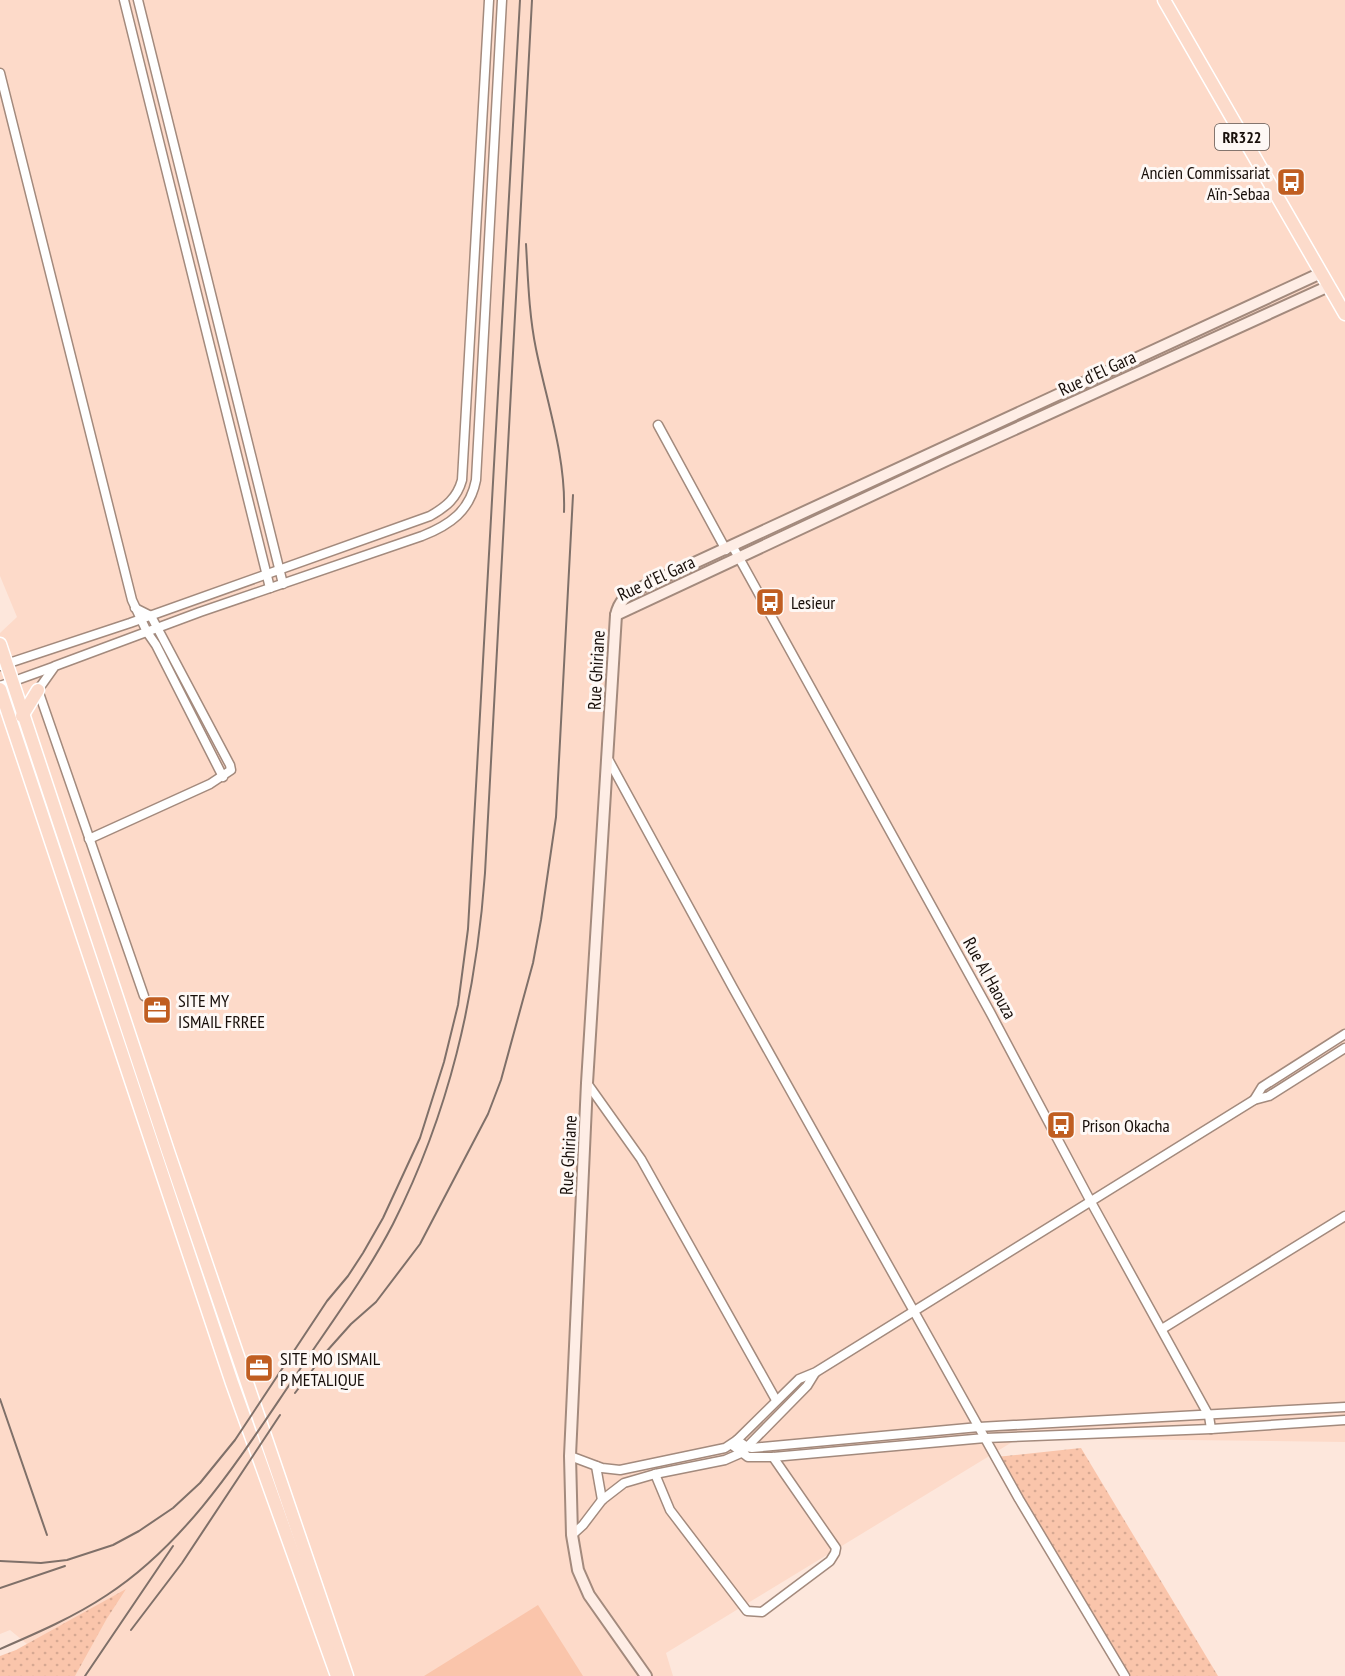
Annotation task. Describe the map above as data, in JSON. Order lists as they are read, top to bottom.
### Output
{
  "streets": {
    "main road": ["RR322"],
    "street": ["Rue d'El Gara", "Rue Ghiriane", "Rue Al Haouza"]
  },
  "crossings": [
    ["RR322", "Rue d'El Gara"],
    ["Rue d'El Gara", "Rue Ghiriane"],
    ["Rue d'El Gara", "Rue Al Haouza"]
  ],
  "places": {
    "bus stop": ["Ancien Commissariat Aïn-Sebaa", "Lesieur", "Prison Okacha"],
    "office": ["SITE MY ISMAIL FRREE", "SITE MO ISMAIL P METALIQUE"]
  }
}
